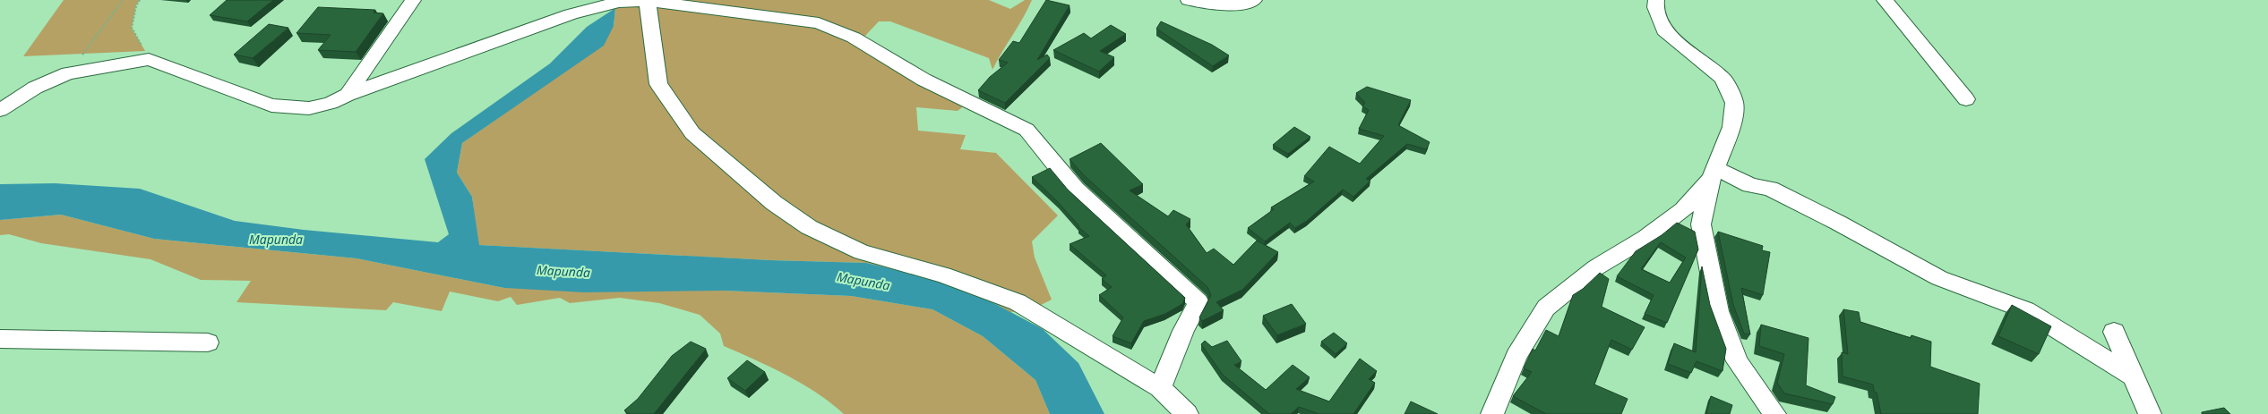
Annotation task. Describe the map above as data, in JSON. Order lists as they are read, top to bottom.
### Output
{
  "water": ["Mapunda"]
}
